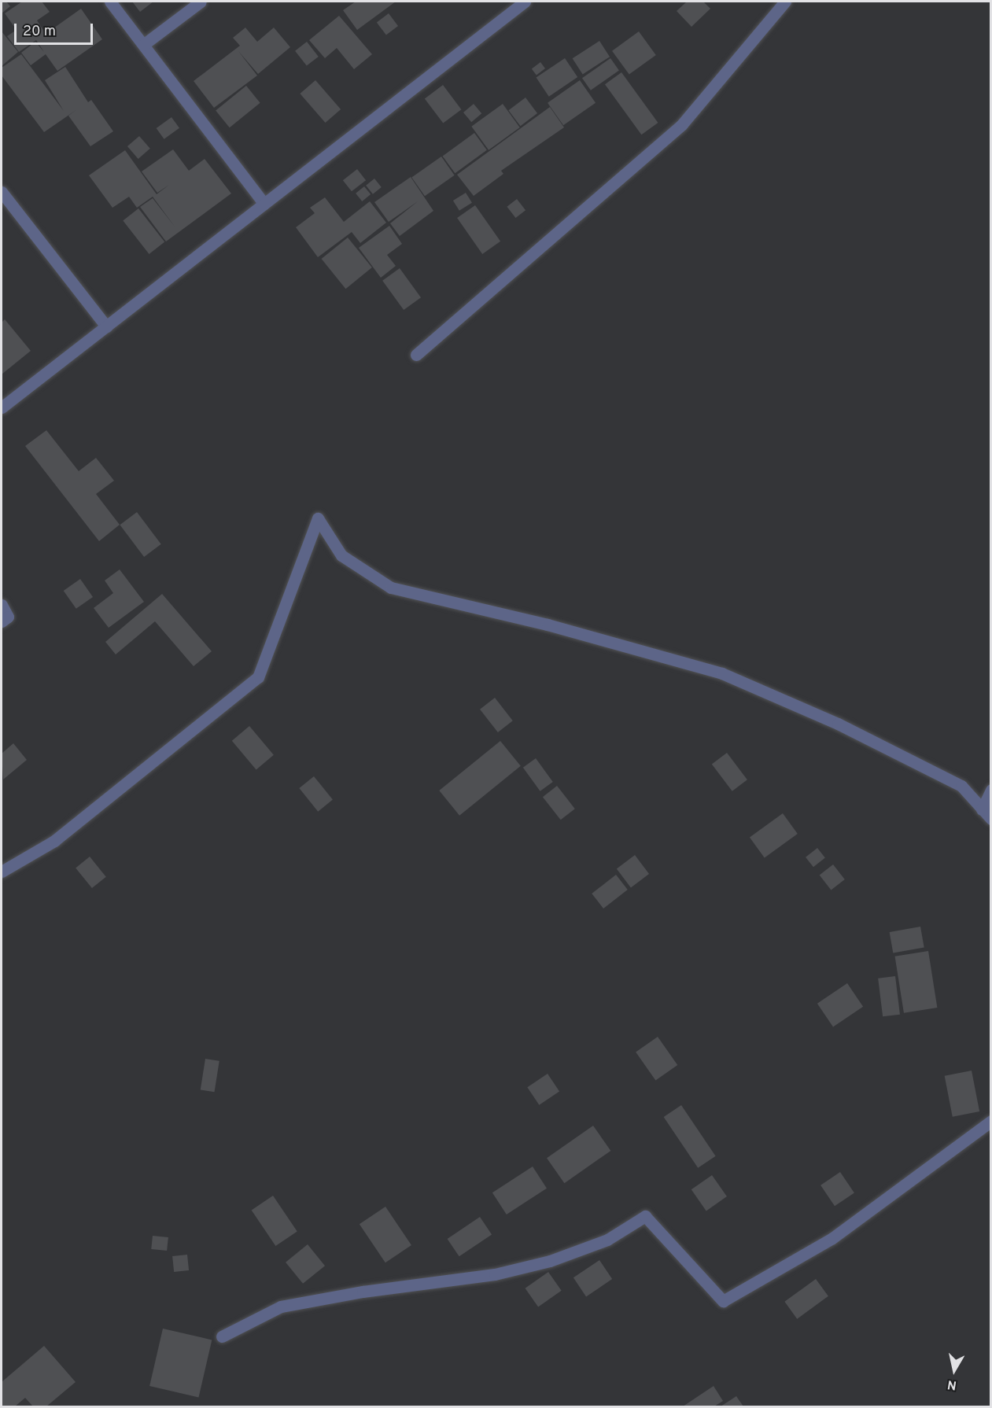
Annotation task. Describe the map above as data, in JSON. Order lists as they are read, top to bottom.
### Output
{
  "scale_bar": "20 m",
  "north": "bottom"
}
